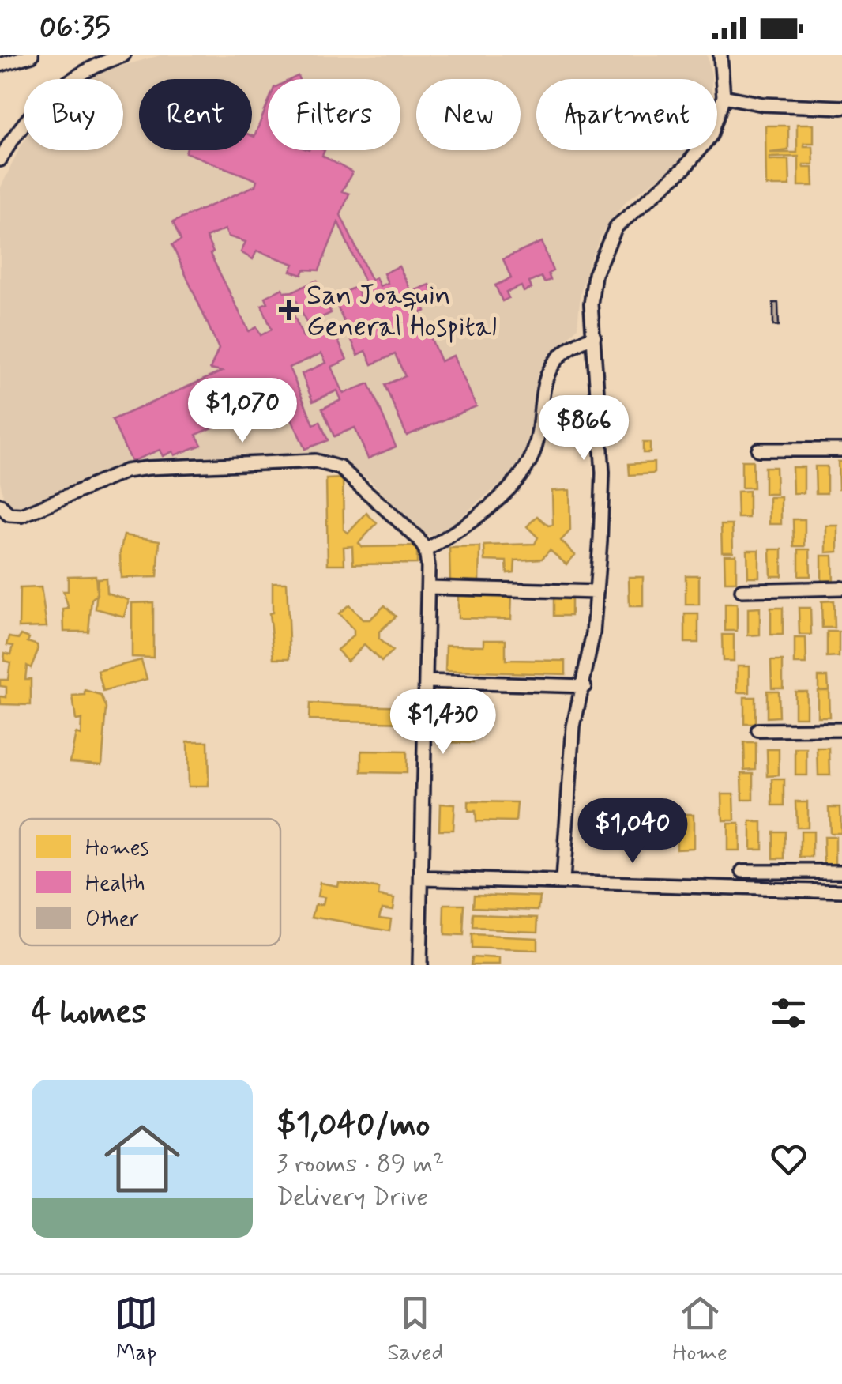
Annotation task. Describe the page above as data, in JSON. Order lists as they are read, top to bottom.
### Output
{
  "places": {
    "health": ["San Joaquin General Hospital"]
  },
  "legend": ["Homes", "Health", "Other"],
  "page": {
    "status": "06:35",
    "chip": [
      "Buy",
      "Rent",
      "Filters",
      "New",
      "Apartment"
    ],
    "price": [
      "$1,070",
      "$866",
      "$1,430",
      "$1,040"
    ],
    "heading": "4 homes",
    "list": [
      {
        "name": "$1,040/mo",
        "note": "3 rooms · 89 m² · Delivery Drive"
      }
    ],
    "tabs": ["Map", "Saved", "Home"]
  }
}
